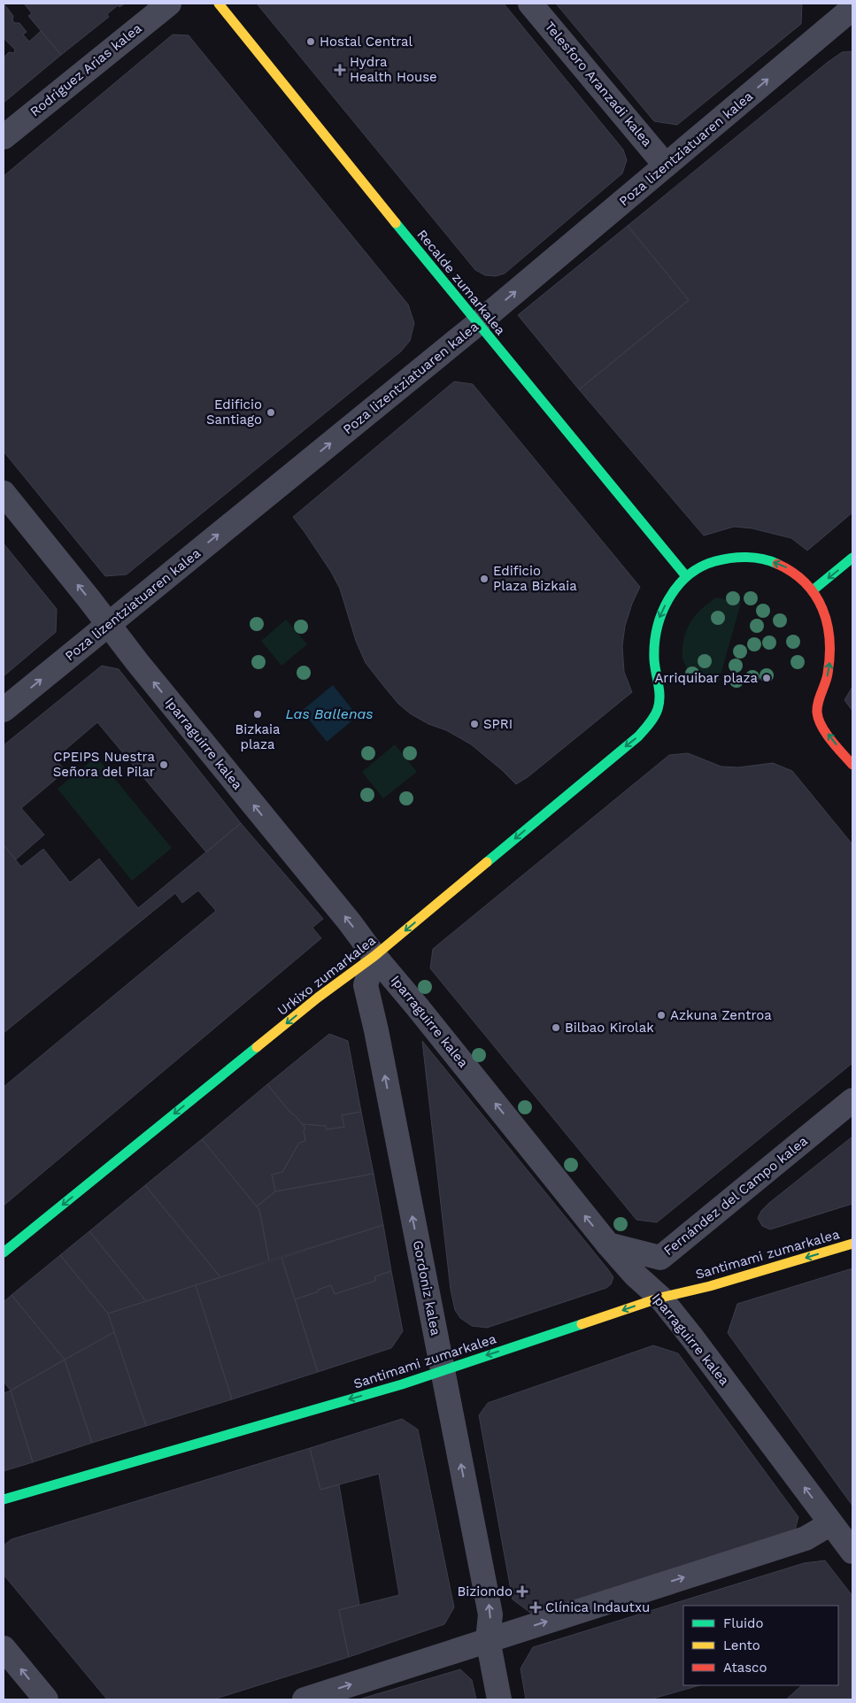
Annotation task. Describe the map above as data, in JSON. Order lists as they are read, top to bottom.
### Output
{
  "streets": {
    "main road": ["Recalde zumarkalea", "Urkixo zumarkalea", "Santimami zumarkalea"],
    "street": [
      "Rodriguez Arias kalea",
      "Telesforo Aranzadi kalea",
      "Poza lizentziatuaren kalea",
      "Iparraguirre kalea",
      "Fernández del Campo kalea",
      "Gordoniz kalea"
    ]
  },
  "crossings": [
    ["Telesforo Aranzadi kalea", "Poza lizentziatuaren kalea"],
    ["Poza lizentziatuaren kalea", "Recalde zumarkalea"],
    ["Poza lizentziatuaren kalea", "Iparraguirre kalea"],
    ["Recalde zumarkalea", "Urkixo zumarkalea"],
    ["Iparraguirre kalea", "Urkixo zumarkalea"],
    ["Iparraguirre kalea", "Fernández del Campo kalea"],
    ["Iparraguirre kalea", "Santimami zumarkalea"],
    ["Iparraguirre kalea", "Gordoniz kalea"],
    ["Urkixo zumarkalea", "Gordoniz kalea"],
    ["Santimami zumarkalea", "Gordoniz kalea"]
  ],
  "one_way": [
    "Poza lizentziatuaren kalea",
    "Iparraguirre kalea",
    "Urkixo zumarkalea",
    "Santimami zumarkalea",
    "Gordoniz kalea"
  ],
  "water": ["Las Ballenas"],
  "places": {
    "other": [
      "Hostal Central",
      "Edificio Santiago",
      "Edificio Plaza Bizkaia",
      "Arriquibar plaza",
      "Bizkaia plaza",
      "SPRI",
      "CPEIPS Nuestra Señora del Pilar",
      "Azkuna Zentroa",
      "Bilbao Kirolak"
    ],
    "health": ["Hydra Health House", "Biziondo", "Clínica Indautxu"]
  },
  "legend": ["Fluido", "Lento", "Atasco"]
}
